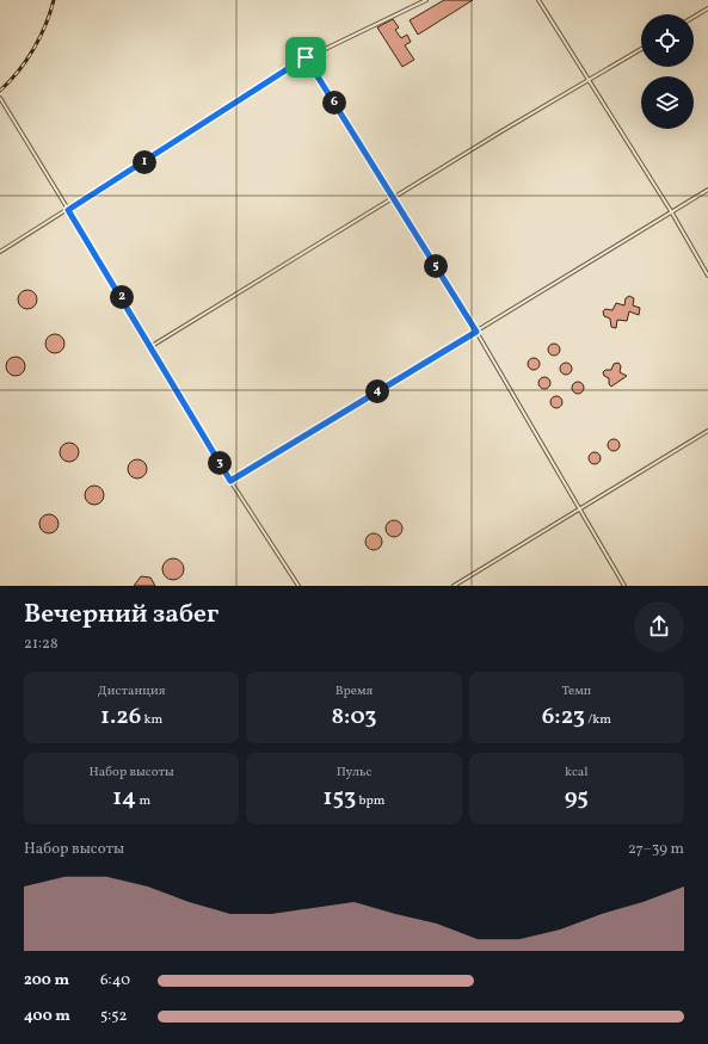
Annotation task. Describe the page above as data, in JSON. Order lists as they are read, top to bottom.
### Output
{
  "page": {
    "pins": [
      "6",
      "1",
      "5",
      "2",
      "4",
      "3"
    ],
    "heading": ["Вечерний забег", "21:28"],
    "stats": [
      ["Дистанция", "1.26 km"],
      ["Время", "8:03"],
      ["Темп", "6:23 /km"],
      ["Набор высоты", "14 m"],
      ["Пульс", "153 bpm"],
      ["kcal", "95"]
    ],
    "chart": ["Набор высоты", "27–39 m"],
    "list": [
      {
        "name": "200 m",
        "note": "6:40"
      },
      {
        "name": "400 m",
        "note": "5:52"
      }
    ]
  }
}
